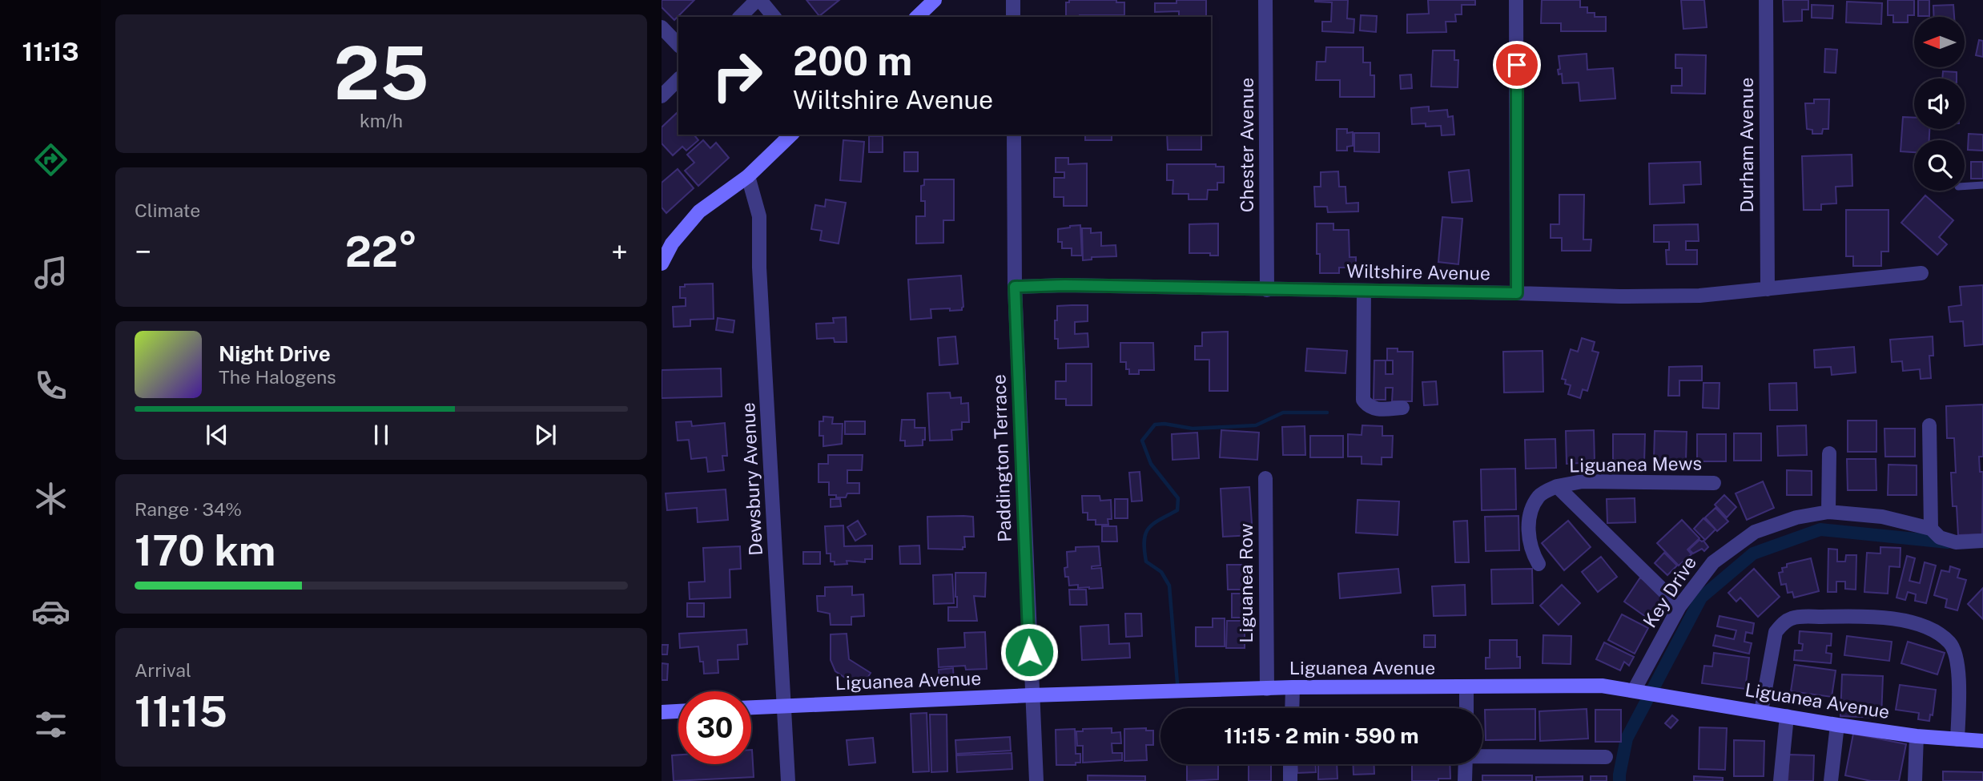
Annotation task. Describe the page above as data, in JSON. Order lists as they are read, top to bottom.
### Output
{
  "streets": {
    "main road": ["Liguanea Avenue"],
    "street": [
      "Chester Avenue",
      "Durham Avenue",
      "Wiltshire Avenue",
      "Paddington Terrace",
      "Liguanea Mews",
      "Dewsbury Avenue",
      "Liguanea Row",
      "Key Drive"
    ]
  },
  "crossings": [
    ["Chester Avenue", "Wiltshire Avenue"],
    ["Durham Avenue", "Wiltshire Avenue"],
    ["Wiltshire Avenue", "Paddington Terrace"],
    ["Paddington Terrace", "Liguanea Avenue"],
    ["Liguanea Mews", "Key Drive"],
    ["Dewsbury Avenue", "Liguanea Avenue"],
    ["Liguanea Row", "Liguanea Avenue"],
    ["Key Drive", "Liguanea Avenue"]
  ],
  "north": "left",
  "page": {
    "tabs": "11:13",
    "tile": [
      ["25", "km/h"],
      "Climate",
      ["Range · 34%", "170 km"],
      ["Arrival", "11:15"]
    ],
    "turn": ["200 m", "Wiltshire Avenue"],
    "heat": ["−", "22°", "+"],
    "song": ["Night Drive", "The Halogens"],
    "limit": "30",
    "trip": "11:15 · 2 min · 590 m"
  }
}
